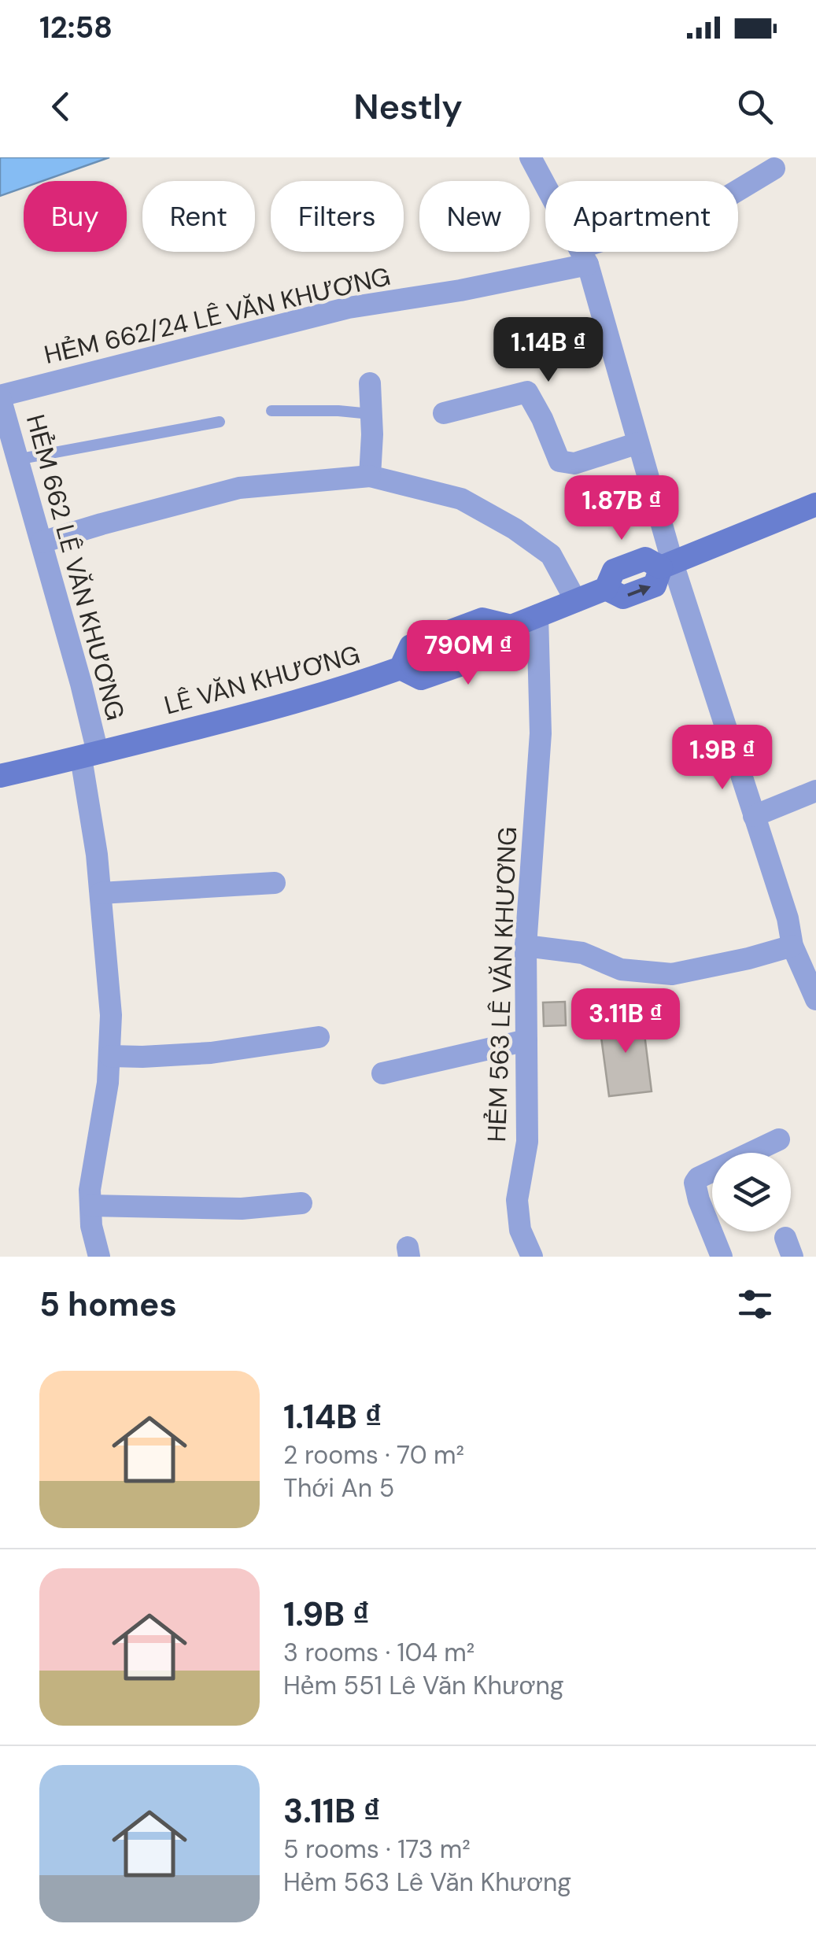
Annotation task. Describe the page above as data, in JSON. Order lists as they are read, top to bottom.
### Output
{
  "streets": {
    "main road": ["LÊ VĂN KHƯƠNG"],
    "street": ["HẺM 662/24 LÊ VĂN KHƯƠNG", "HẺM 662 LÊ VĂN KHƯƠNG", "HẺM 563 LÊ VĂN KHƯƠNG"]
  },
  "crossings": [
    ["HẺM 662/24 LÊ VĂN KHƯƠNG", "HẺM 662 LÊ VĂN KHƯƠNG"],
    ["HẺM 662 LÊ VĂN KHƯƠNG", "LÊ VĂN KHƯƠNG"],
    ["LÊ VĂN KHƯƠNG", "HẺM 563 LÊ VĂN KHƯƠNG"]
  ],
  "page": {
    "status": "12:58",
    "header": "Nestly",
    "chip": [
      "Buy",
      "Rent",
      "Filters",
      "New",
      "Apartment"
    ],
    "price": [
      "1.14B ₫",
      "1.87B ₫",
      "790M ₫",
      "1.9B ₫",
      "3.11B ₫"
    ],
    "heading": "5 homes",
    "list": [
      {
        "name": "1.14B ₫",
        "note": "2 rooms · 70 m² · Thới An 5"
      },
      {
        "name": "1.9B ₫",
        "note": "3 rooms · 104 m² · Hẻm 551 Lê Văn Khương"
      },
      {
        "name": "3.11B ₫",
        "note": "5 rooms · 173 m² · Hẻm 563 Lê Văn Khương"
      }
    ]
  }
}
